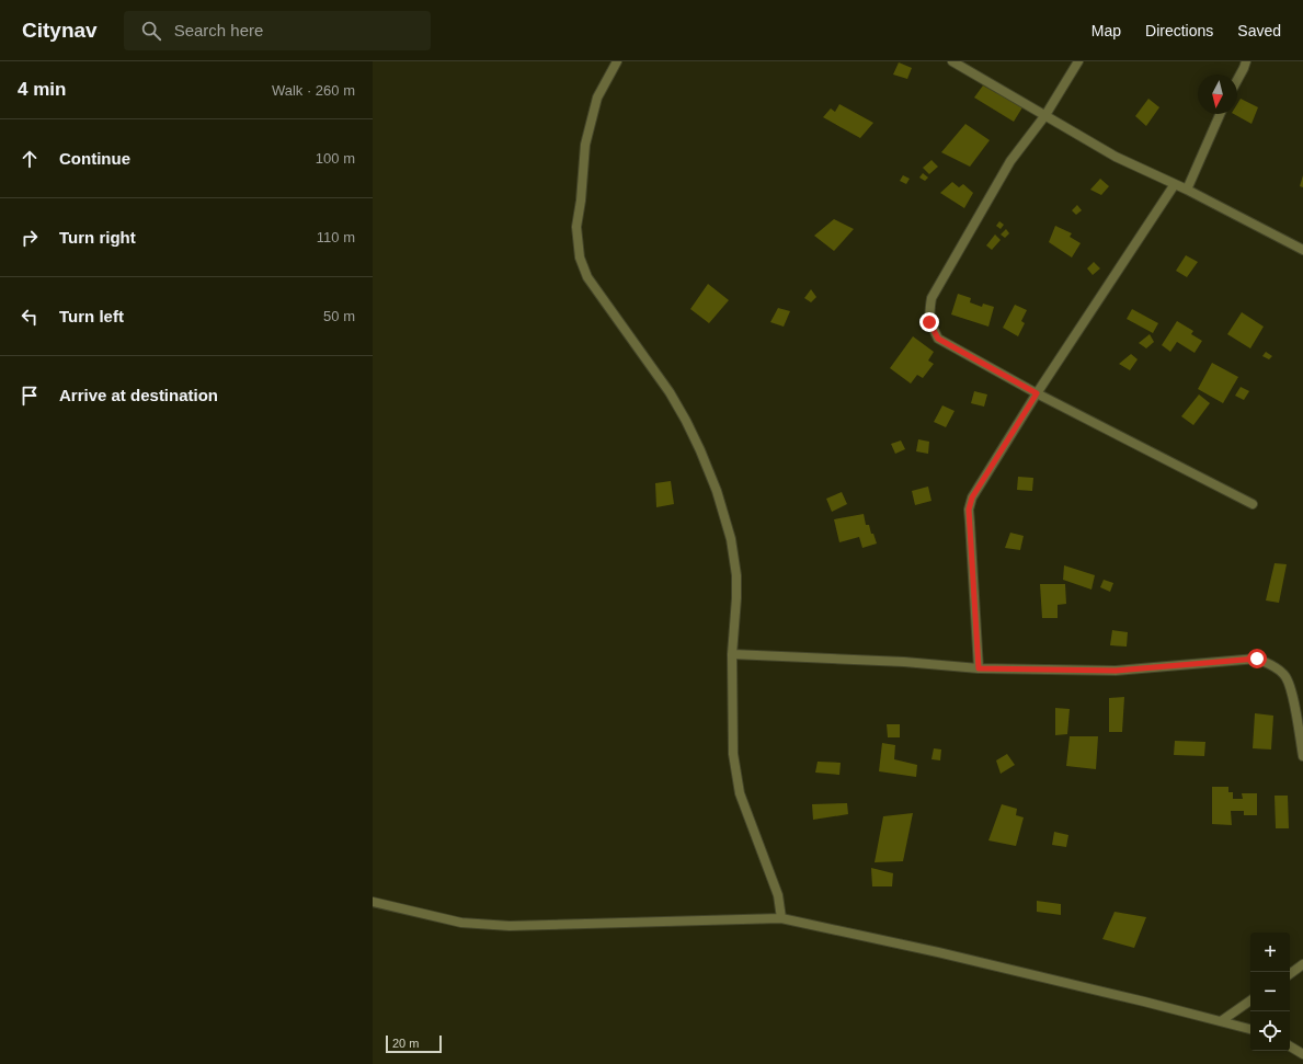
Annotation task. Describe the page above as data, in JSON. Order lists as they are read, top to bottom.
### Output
{
  "scale_bar": "20 m",
  "north": "bottom",
  "page": {
    "header": "Citynav",
    "search": "Search here",
    "nav": ["Map", "Directions", "Saved"],
    "heading": ["4 min", "Walk · 260 m"],
    "list": [
      ["Continue", "100 m"],
      ["Turn right", "110 m"],
      ["Turn left", "50 m"],
      "Arrive at destination"
    ],
    "map_buttons": ["+", "−"],
    "scale": "20 m"
  }
}
